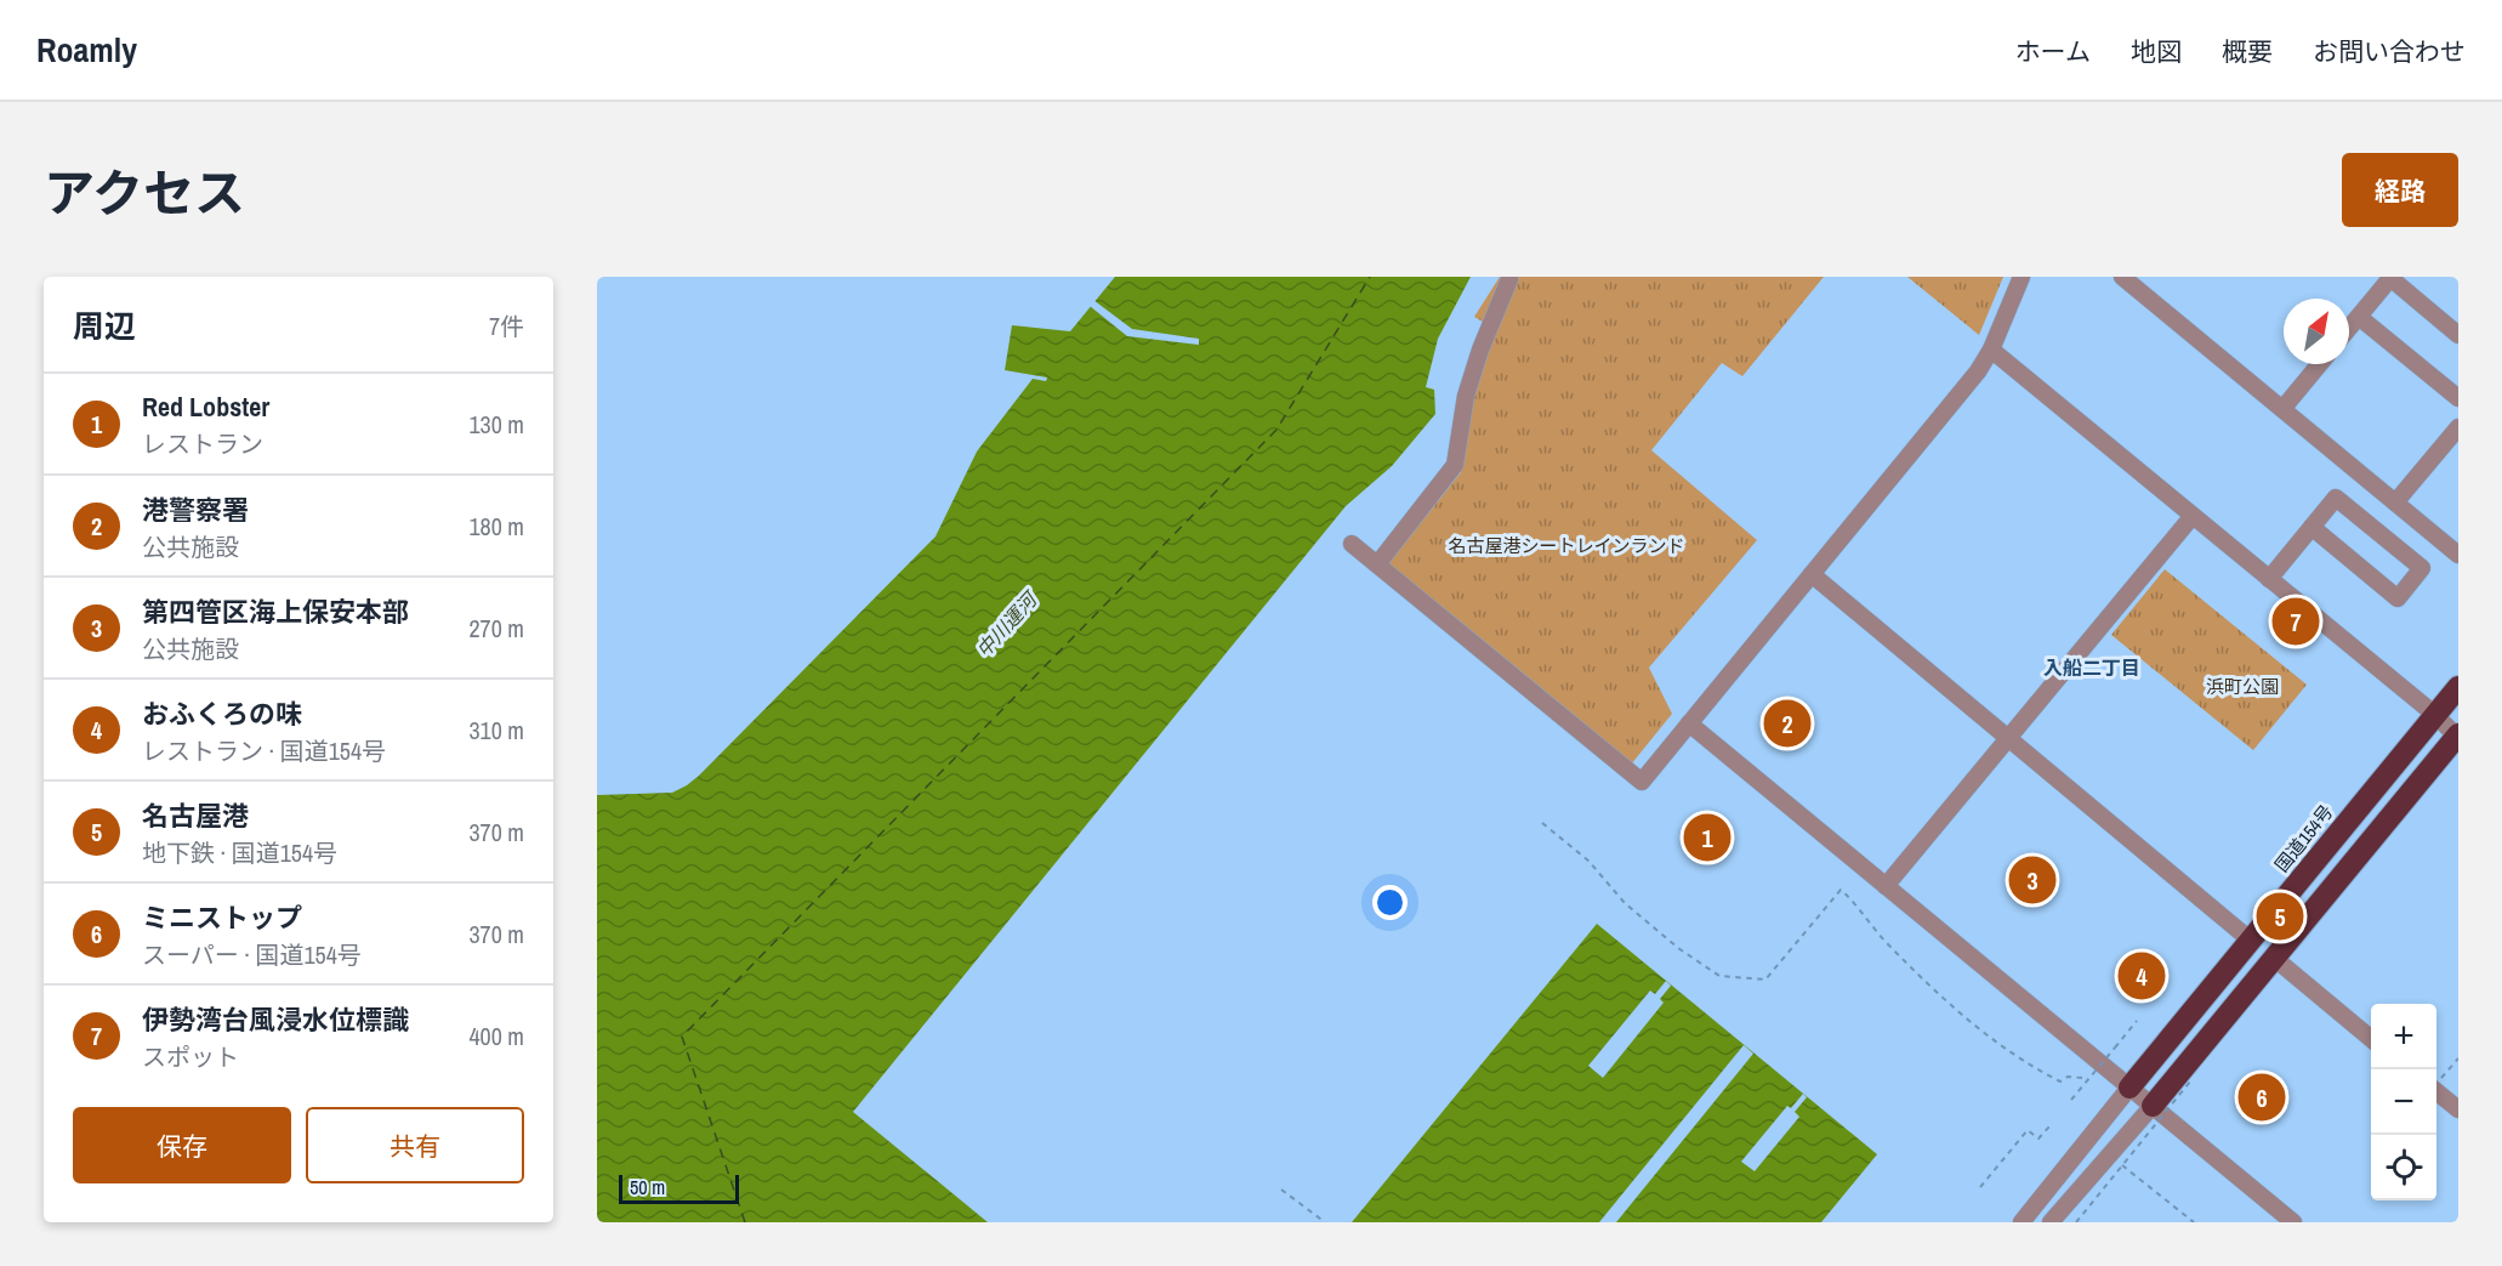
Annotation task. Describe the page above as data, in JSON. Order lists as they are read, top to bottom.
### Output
{
  "streets": {
    "highway": ["国道154号"]
  },
  "districts": ["入船二丁目"],
  "water": ["中川運河"],
  "parks": ["名古屋港シートレインランド", "浜町公園"],
  "scale_bar": "50 m",
  "north": "top right",
  "page": {
    "header": "Roamly",
    "nav": [
      "ホーム",
      "地図",
      "概要",
      "お問い合わせ"
    ],
    "title": "アクセス",
    "buttons": [
      "経路",
      ["保存", "共有"]
    ],
    "heading": ["周辺", "7件"],
    "list": [
      {
        "mark": "1",
        "name": "Red Lobster",
        "note": "レストラン",
        "value": "130 m"
      },
      {
        "mark": "2",
        "name": "港警察署",
        "note": "公共施設",
        "value": "180 m"
      },
      {
        "mark": "3",
        "name": "第四管区海上保安本部",
        "note": "公共施設",
        "value": "270 m"
      },
      {
        "mark": "4",
        "name": "おふくろの味",
        "note": "レストラン · 国道154号",
        "value": "310 m"
      },
      {
        "mark": "5",
        "name": "名古屋港",
        "note": "地下鉄 · 国道154号",
        "value": "370 m"
      },
      {
        "mark": "6",
        "name": "ミニストップ",
        "note": "スーパー · 国道154号",
        "value": "370 m"
      },
      {
        "mark": "7",
        "name": "伊勢湾台風浸水位標識",
        "note": "スポット",
        "value": "400 m"
      }
    ],
    "pins": [
      "7",
      "2",
      "1",
      "3",
      "5",
      "4",
      "6"
    ],
    "map_buttons": ["+", "−"],
    "scale": "50 m"
  }
}
